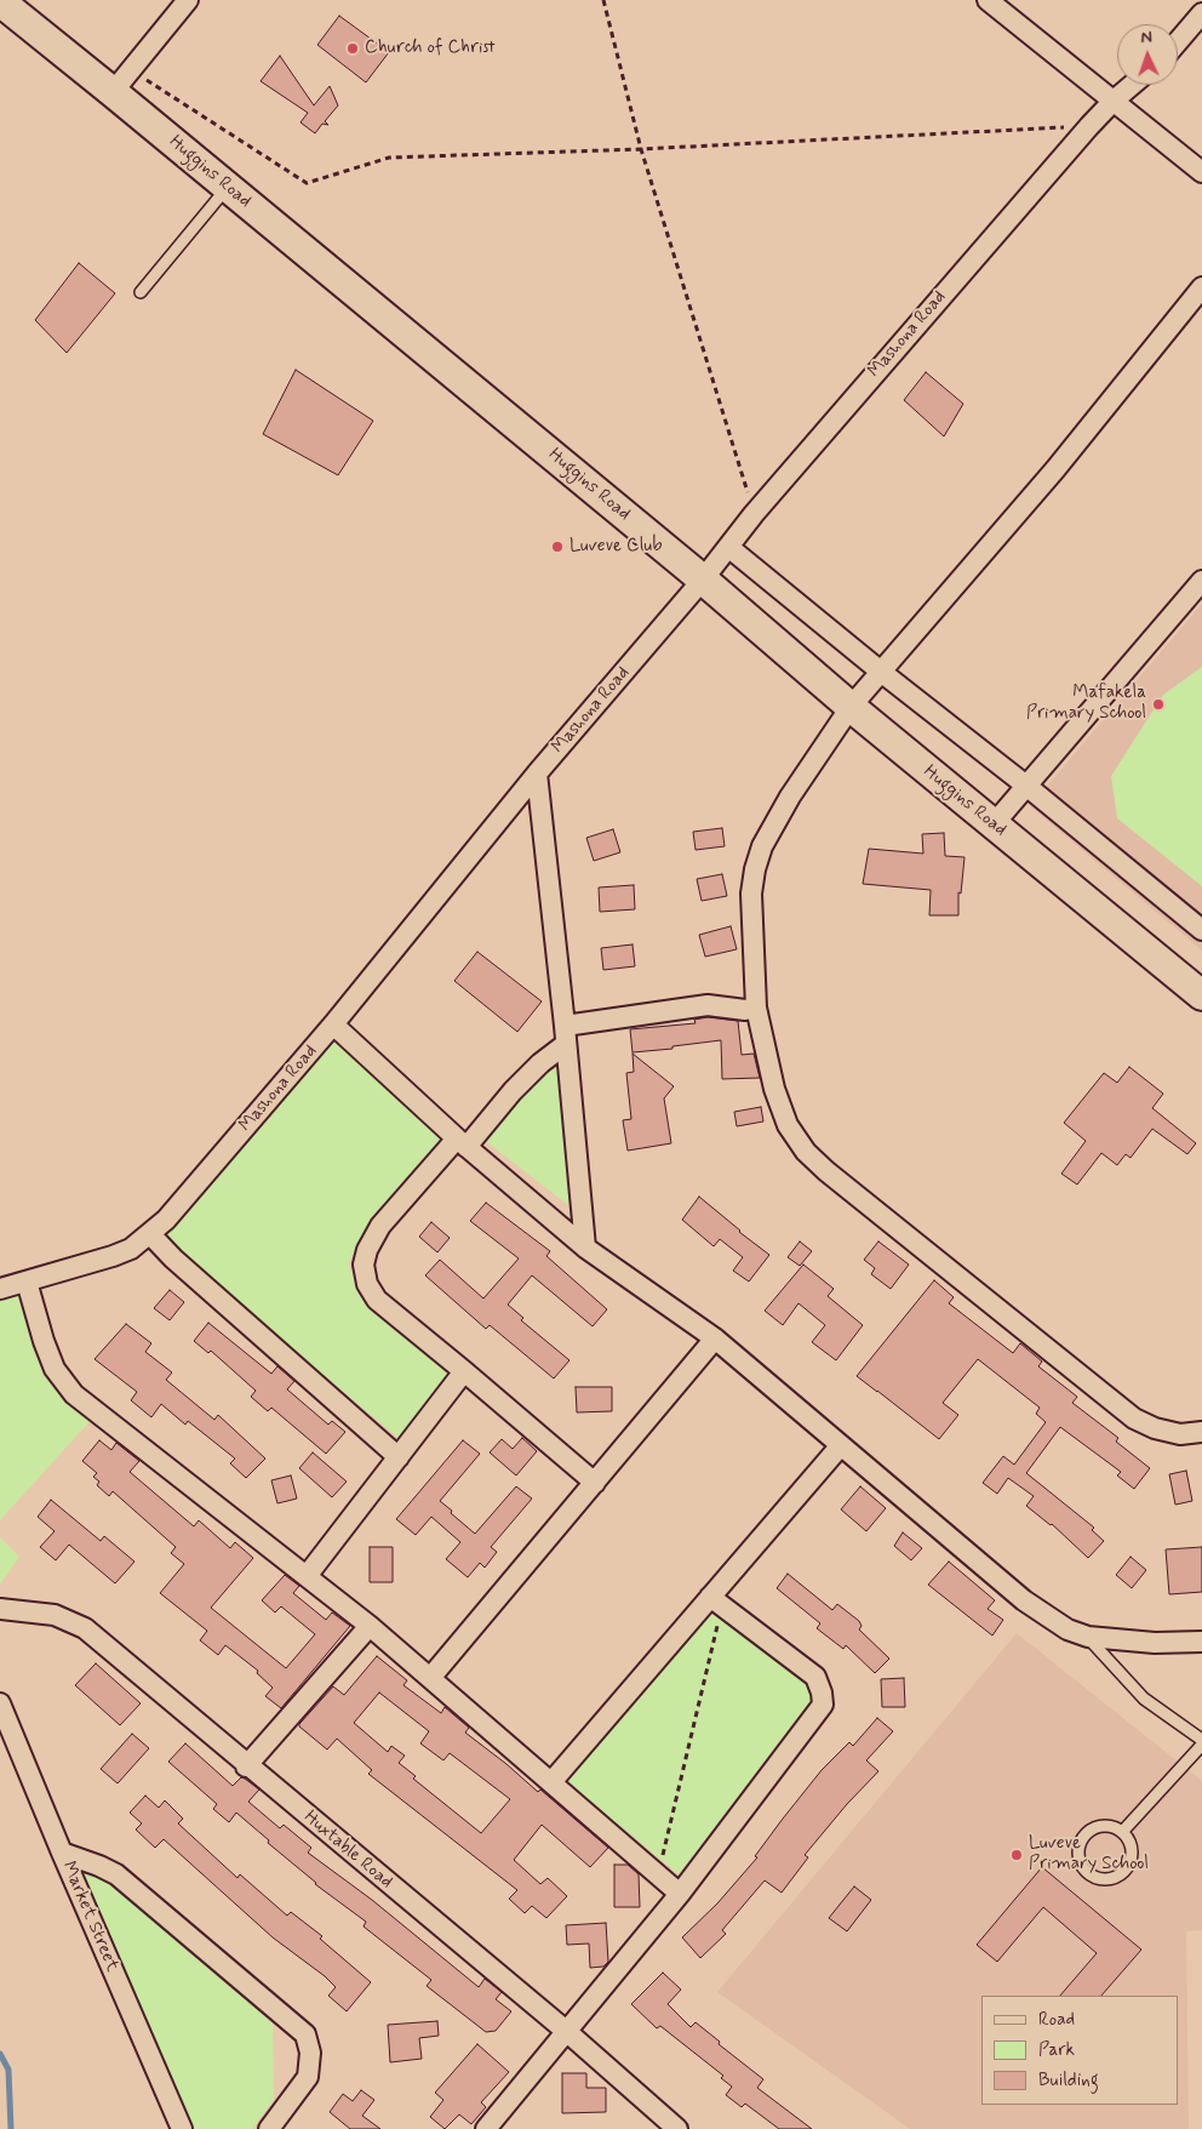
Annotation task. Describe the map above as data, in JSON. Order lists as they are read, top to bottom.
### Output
{
  "streets": {
    "street": [
      "Huggins Road",
      "Mashona Road",
      "Huxtable Road",
      "Market Street"
    ]
  },
  "crossings": [
    ["Huggins Road", "Mashona Road"]
  ],
  "places": [
    "Church of Christ",
    "Luveve Club",
    "Mafakela Primary School",
    "Luveve Primary School"
  ],
  "legend": ["Road", "Park", "Building"],
  "north": "top"
}
